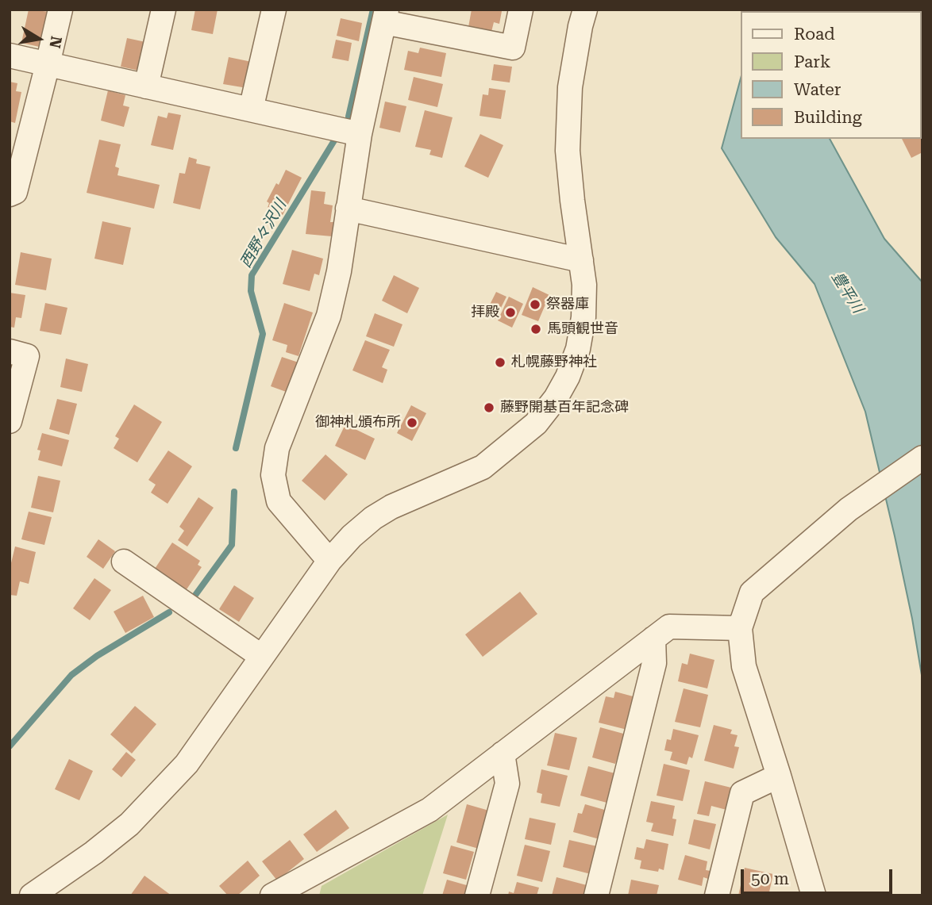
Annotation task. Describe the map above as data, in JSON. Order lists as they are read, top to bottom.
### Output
{
  "water": ["西野々沢川", "豊平川"],
  "places": [
    "祭器庫",
    "拝殿",
    "馬頭観世音",
    "札幌藤野神社",
    "藤野開基百年記念碑",
    "御神札頒布所"
  ],
  "legend": [
    "Road",
    "Park",
    "Water",
    "Building"
  ],
  "scale_bar": "50 m",
  "north": "right"
}
